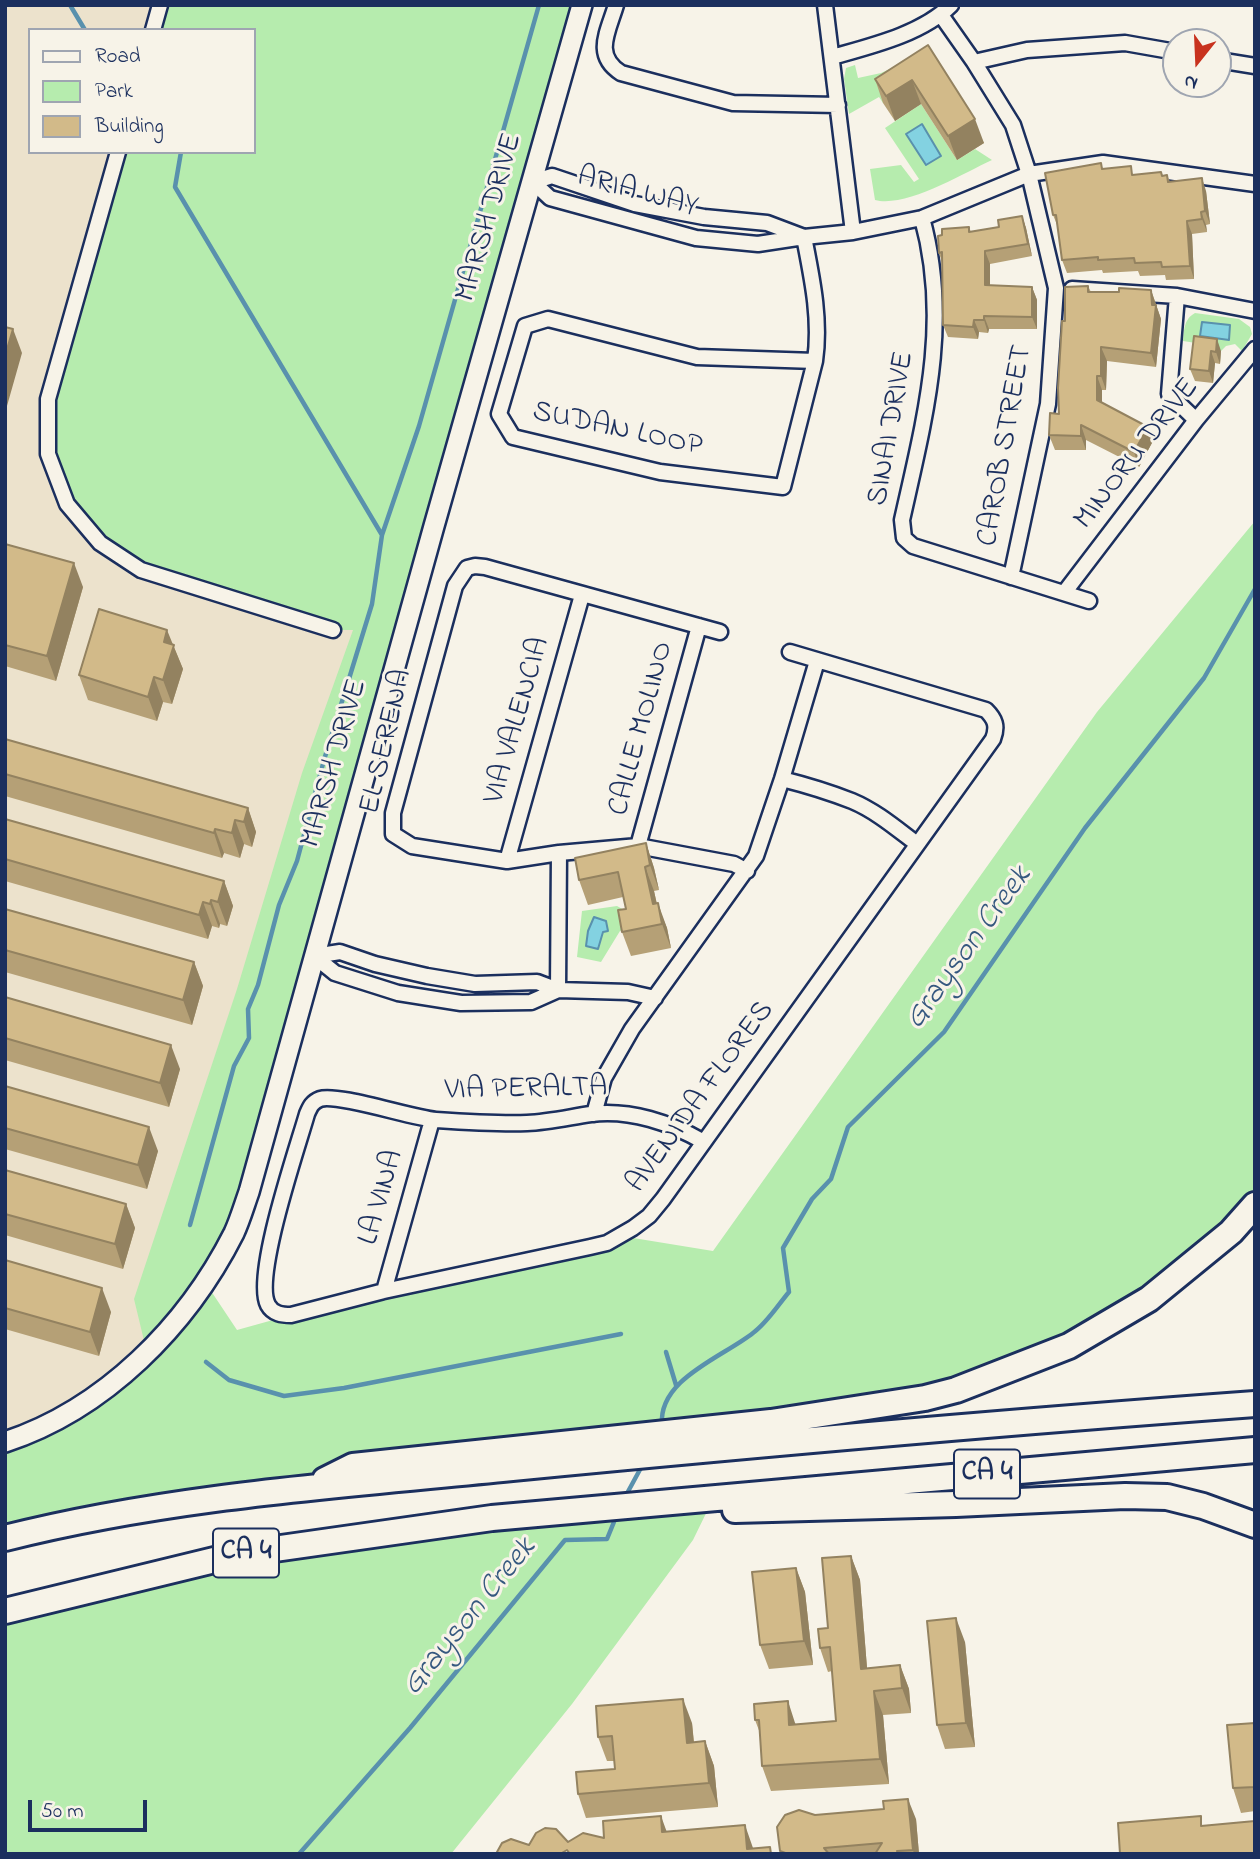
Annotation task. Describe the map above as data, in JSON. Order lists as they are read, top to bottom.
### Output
{
  "streets": {
    "highway": ["CA 4"],
    "street": [
      "ARIA WAY",
      "MARSH DRIVE",
      "SINAI DRIVE",
      "SUDAN LOOP",
      "CAROB STREET",
      "MINORU DRIVE",
      "VIA VALENCIA",
      "CALLE MOLINO",
      "EL SERENA",
      "VIA PERALTA",
      "AVENIDA FLORES",
      "LA VINA"
    ]
  },
  "crossings": [
    ["ARIA WAY", "MARSH DRIVE"],
    ["ARIA WAY", "SINAI DRIVE"],
    ["ARIA WAY", "SUDAN LOOP"],
    ["ARIA WAY", "CAROB STREET"],
    ["SINAI DRIVE", "CAROB STREET"],
    ["SINAI DRIVE", "MINORU DRIVE"],
    ["VIA VALENCIA", "EL SERENA"],
    ["CALLE MOLINO", "EL SERENA"],
    ["VIA PERALTA", "AVENIDA FLORES"],
    ["VIA PERALTA", "LA VINA"],
    ["AVENIDA FLORES", "LA VINA"]
  ],
  "water": ["Grayson Creek"],
  "legend": ["Road", "Park", "Building"],
  "scale_bar": "50 m",
  "north": "bottom"
}
